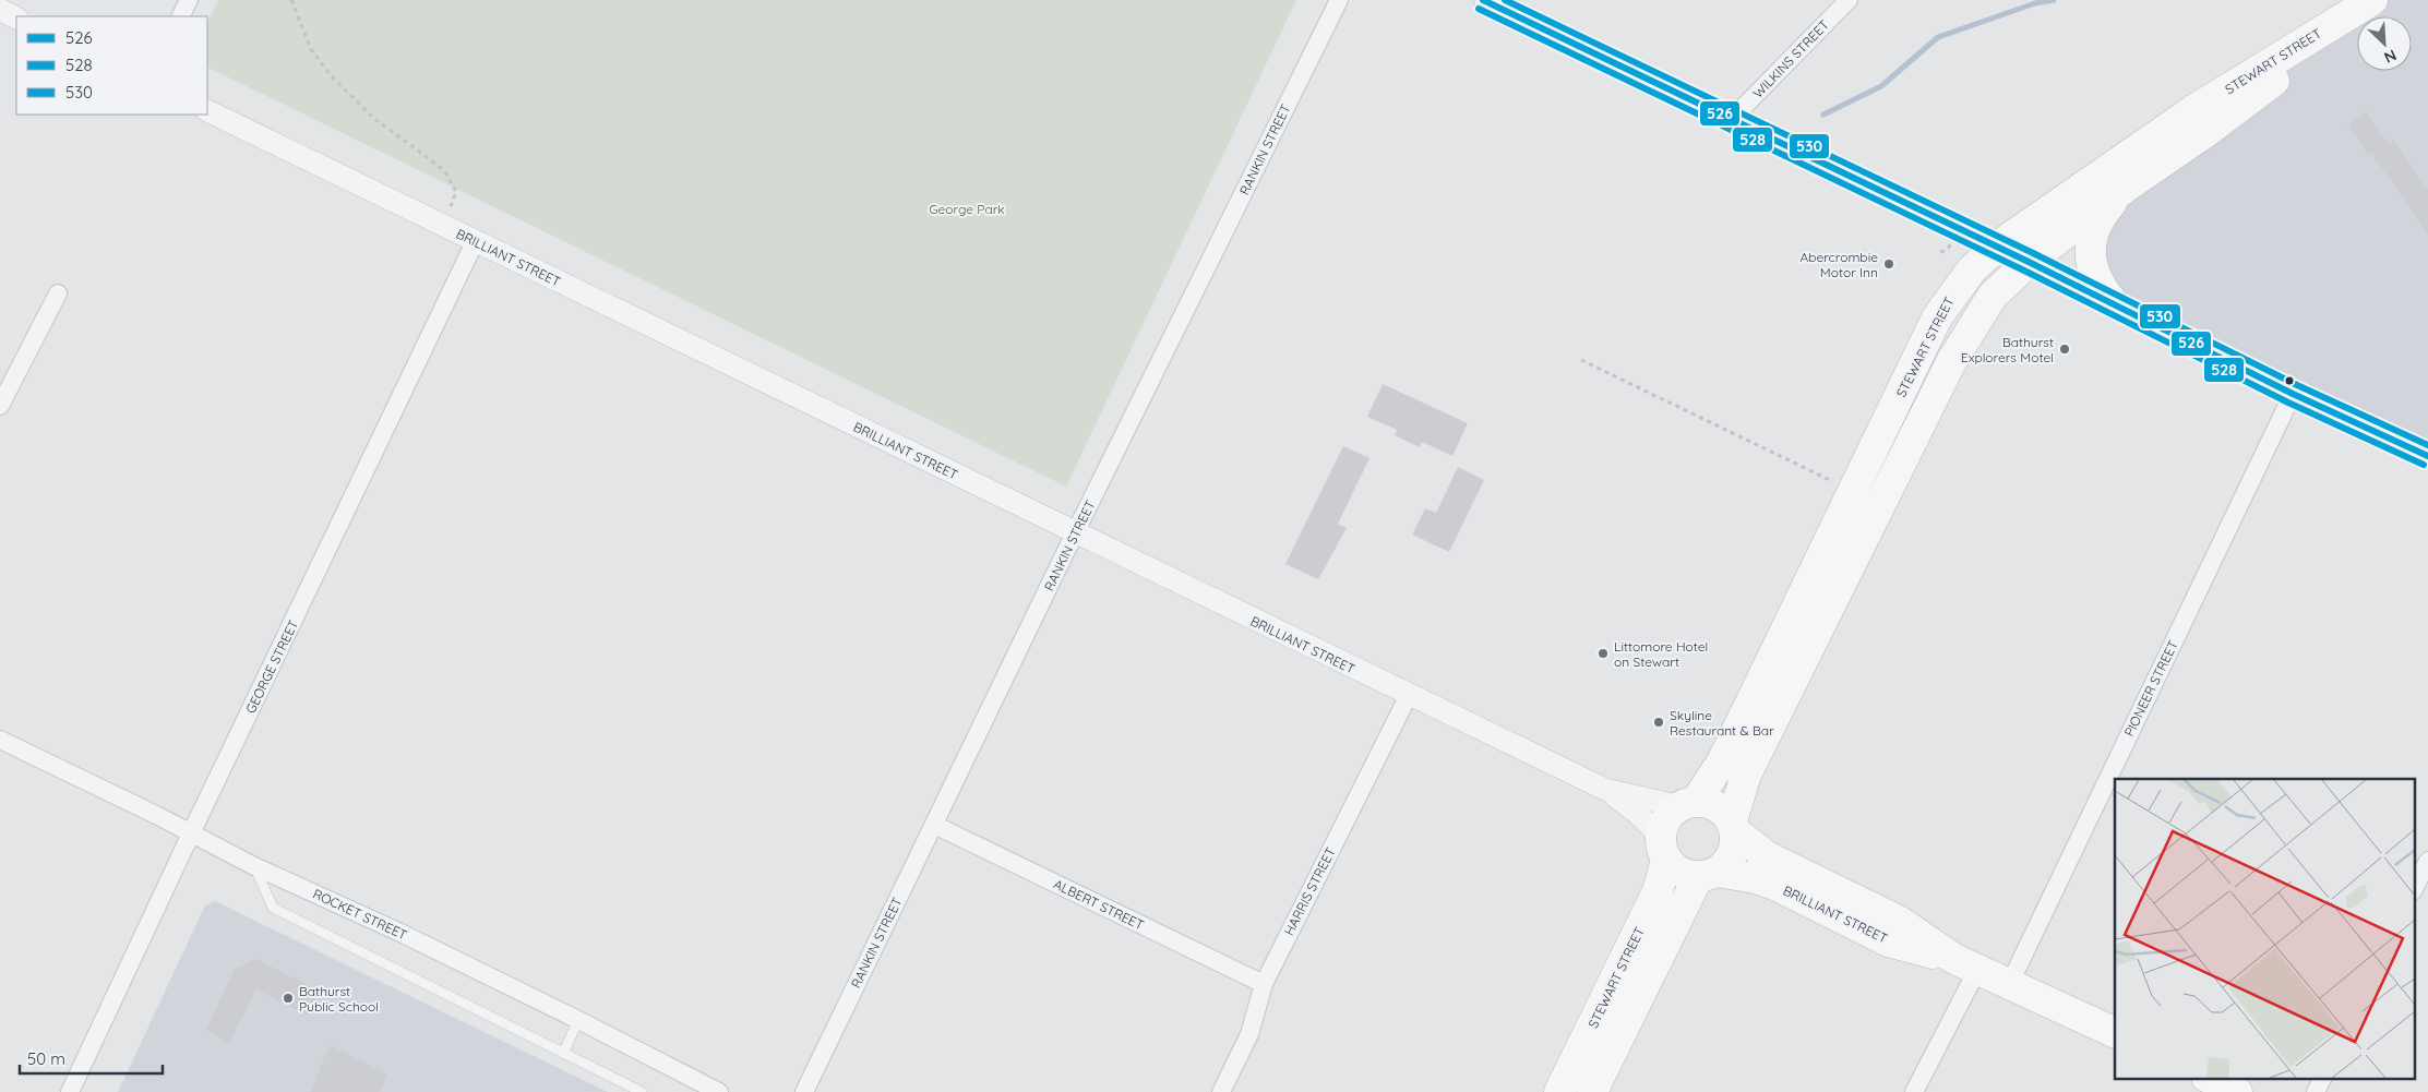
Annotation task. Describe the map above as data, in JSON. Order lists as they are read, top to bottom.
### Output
{
  "streets": {
    "highway": ["STEWART STREET", "BRILLIANT STREET"],
    "street": [
      "WILKINS STREET",
      "RANKIN STREET",
      "GEORGE STREET",
      "PIONEER STREET",
      "HARRIS STREET",
      "ALBERT STREET",
      "ROCKET STREET"
    ]
  },
  "crossings": [
    ["STEWART STREET", "BRILLIANT STREET"],
    ["RANKIN STREET", "BRILLIANT STREET"],
    ["RANKIN STREET", "ALBERT STREET"],
    ["BRILLIANT STREET", "GEORGE STREET"],
    ["BRILLIANT STREET", "PIONEER STREET"],
    ["BRILLIANT STREET", "HARRIS STREET"],
    ["GEORGE STREET", "ROCKET STREET"],
    ["HARRIS STREET", "ALBERT STREET"]
  ],
  "parks": ["George Park"],
  "places": [
    "Abercrombie Motor Inn",
    "Bathurst Explorers Motel",
    "Littomore Hotel on Stewart",
    "Skyline Restaurant & Bar",
    "Bathurst Public School"
  ],
  "lines": ["transit line 526", "transit line 530", "transit line 528"],
  "legend": ["526", "528", "530"],
  "scale_bar": "50 m",
  "north": "bottom right"
}
